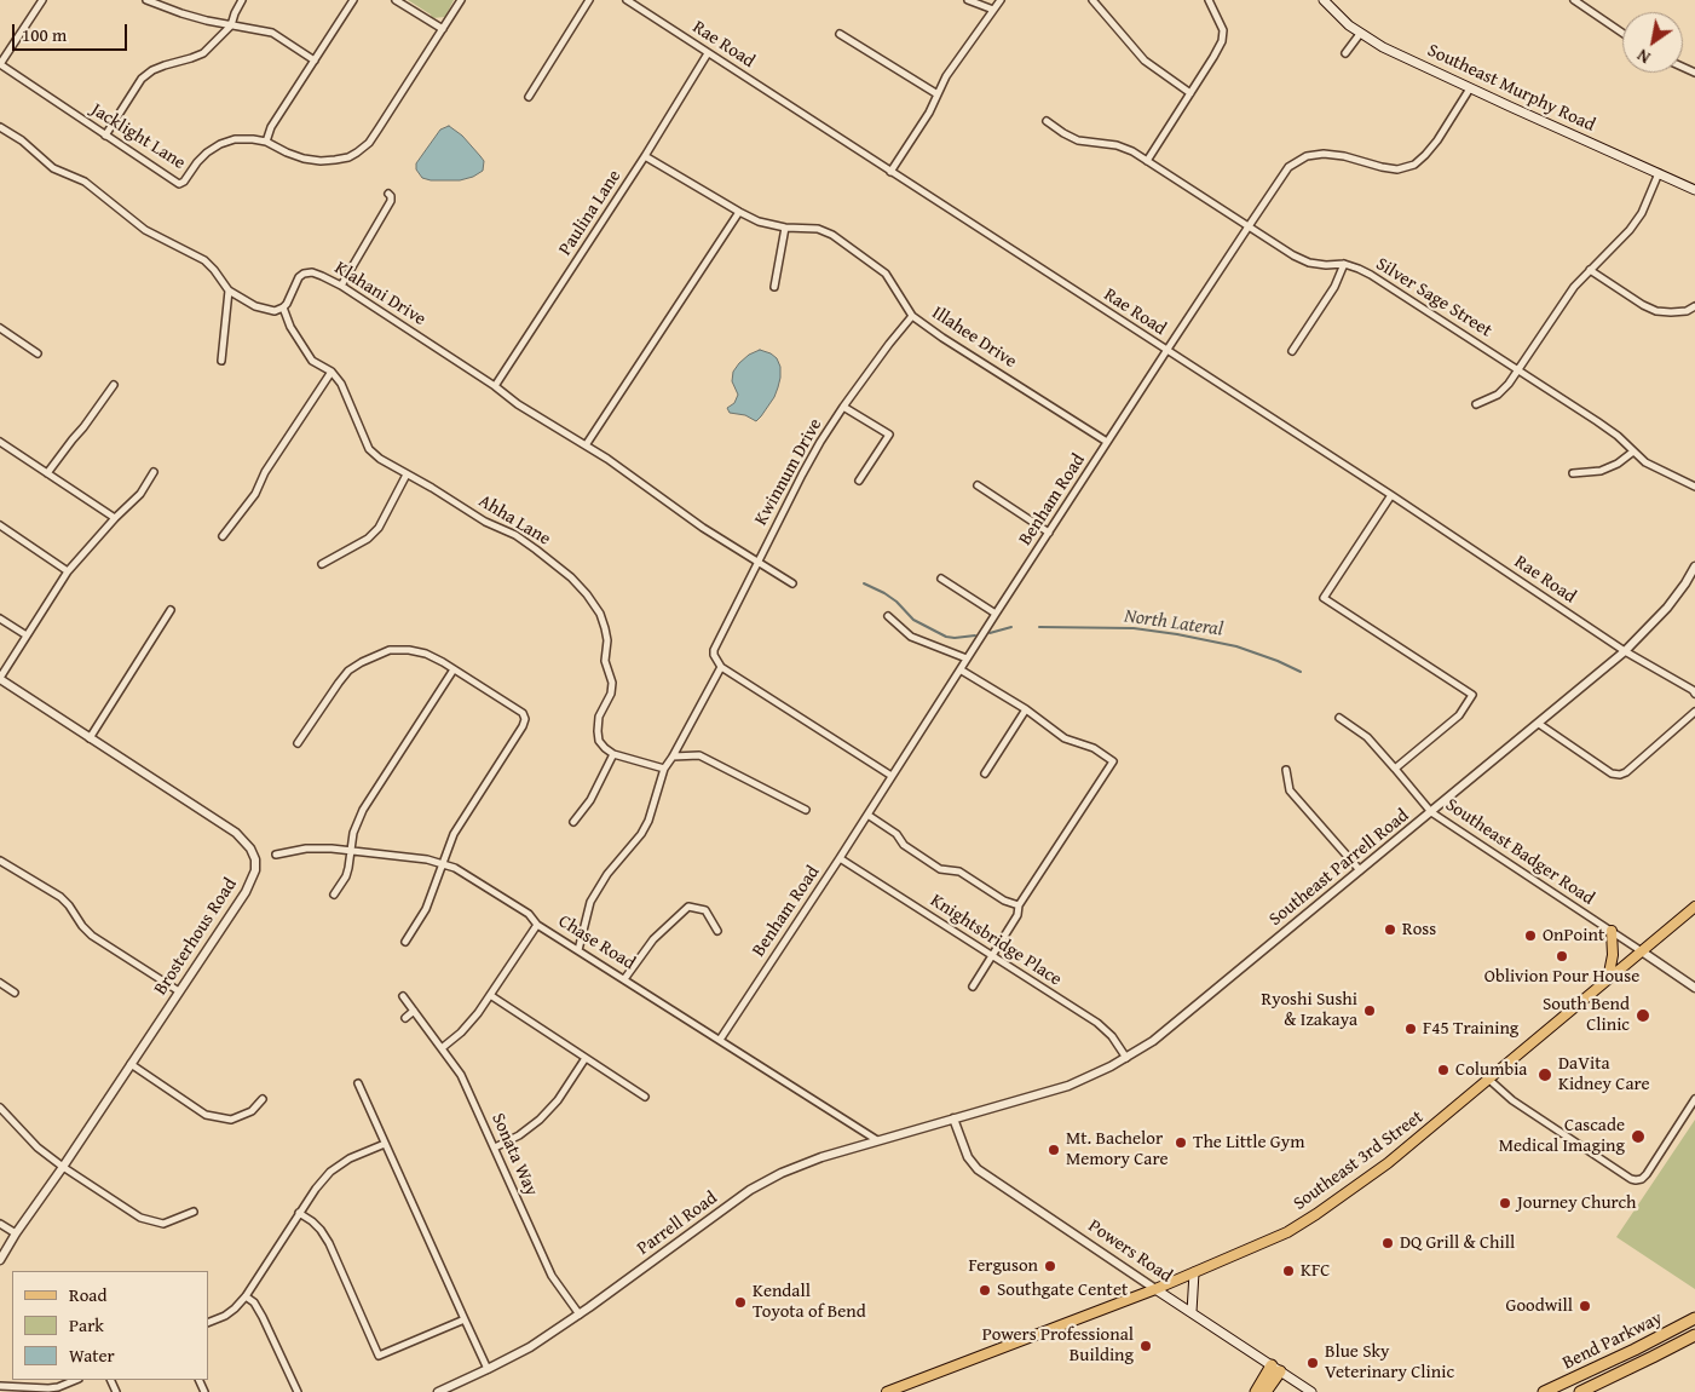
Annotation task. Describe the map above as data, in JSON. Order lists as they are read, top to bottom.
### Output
{
  "streets": {
    "highway": ["Bend Parkway"],
    "main road": ["Southeast Murphy Road", "Southeast 3rd Street", "Powers Road"],
    "street": [
      "Rae Road",
      "Jacklight Lane",
      "Paulina Lane",
      "Klahani Drive",
      "Silver Sage Street",
      "Illahee Drive",
      "Kwinnum Drive",
      "Benham Road",
      "Ahha Lane",
      "Southeast Badger Road",
      "Southeast Parrell Road",
      "Brosterhous Road",
      "Knightsbridge Place",
      "Chase Road",
      "Sonata Way",
      "Parrell Road"
    ]
  },
  "crossings": [
    ["Rae Road", "Paulina Lane"],
    ["Rae Road", "Benham Road"],
    ["Rae Road", "Southeast Parrell Road"],
    ["Southeast Murphy Road", "Benham Road"],
    ["Paulina Lane", "Klahani Drive"],
    ["Paulina Lane", "Illahee Drive"],
    ["Klahani Drive", "Kwinnum Drive"],
    ["Klahani Drive", "Ahha Lane"],
    ["Silver Sage Street", "Benham Road"],
    ["Illahee Drive", "Kwinnum Drive"],
    ["Illahee Drive", "Benham Road"],
    ["Benham Road", "Knightsbridge Place"],
    ["Benham Road", "Chase Road"],
    ["Southeast Badger Road", "Southeast Parrell Road"],
    ["Southeast Badger Road", "Southeast 3rd Street"],
    ["Southeast Parrell Road", "Knightsbridge Place"],
    ["Southeast Parrell Road", "Parrell Road"],
    ["Southeast Parrell Road", "Powers Road"],
    ["Chase Road", "Parrell Road"],
    ["Sonata Way", "Parrell Road"],
    ["Southeast 3rd Street", "Powers Road"],
    ["Parrell Road", "Powers Road"]
  ],
  "water": ["North Lateral"],
  "places": [
    "Ross",
    "OnPoint",
    "Oblivion Pour House",
    "Ryoshi Sushi & Izakaya",
    "South Bend Clinic",
    "F45 Training",
    "Columbia",
    "DaVita Kidney Care",
    "Cascade Medical Imaging",
    "The Little Gym",
    "Mt. Bachelor Memory Care",
    "Journey Church",
    "DQ Grill & Chill",
    "Ferguson",
    "KFC",
    "Southgate Centet",
    "Kendall Toyota of Bend",
    "Goodwill",
    "Powers Professional Building",
    "Blue Sky Veterinary Clinic"
  ],
  "legend": ["Road", "Park", "Water"],
  "scale_bar": "100 m",
  "north": "bottom left"
}
